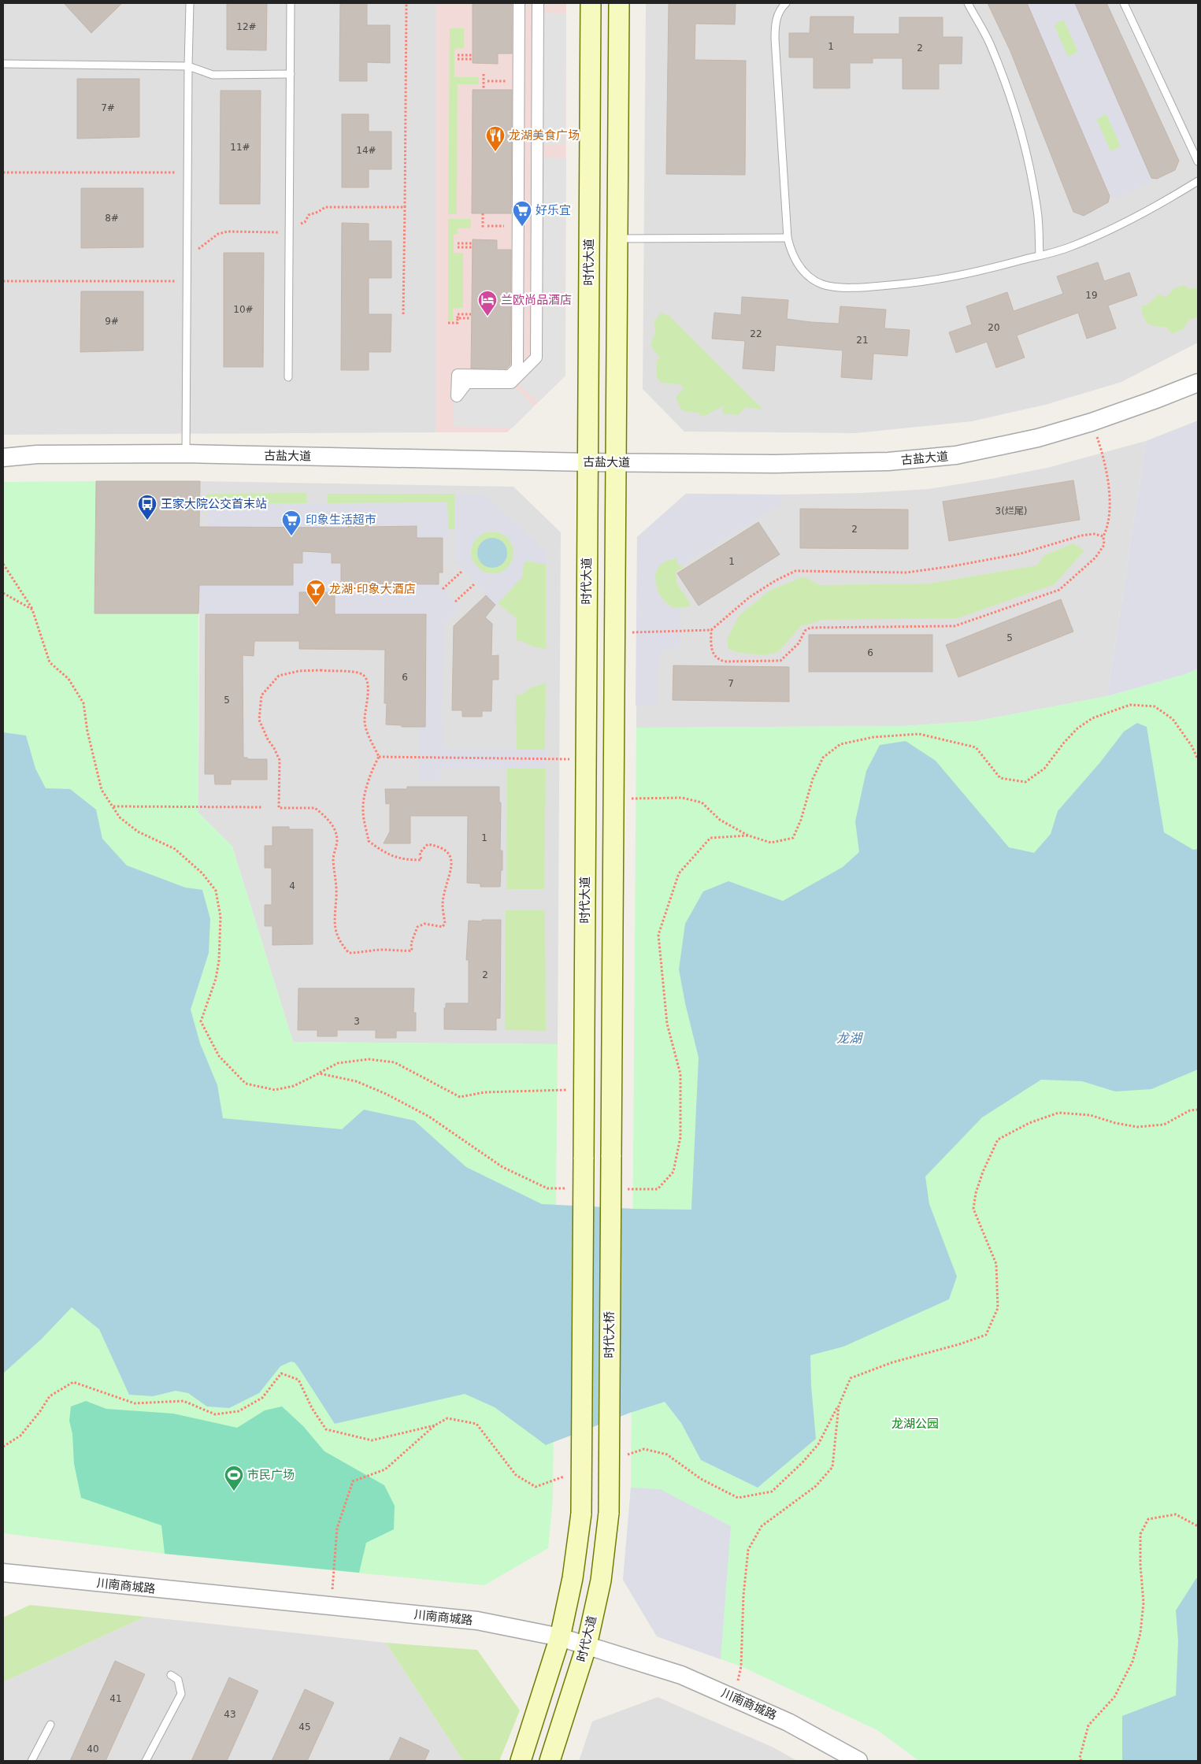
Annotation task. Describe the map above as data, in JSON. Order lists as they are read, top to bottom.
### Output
{
  "streets": {
    "main road": ["时代大道", "时代大桥"],
    "street": ["古盐大道", "川南商城路"]
  },
  "crossings": [
    ["时代大道", "古盐大道"],
    ["时代大道", "时代大桥"],
    ["时代大道", "川南商城路"]
  ],
  "water": ["龙湖"],
  "parks": ["龙湖公园"],
  "places": {
    "restaurant": ["龙湖美食广场"],
    "supermarket": ["好乐宜", "印象生活超市"],
    "hotel": ["兰欧尚品酒店"],
    "bus stop": ["王家大院公交首末站"],
    "bar": ["龙湖·印象大酒店"],
    "sports": ["市民广场"]
  },
  "house_numbers": [
    "12#",
    "1",
    "2",
    "7#",
    "11#",
    "14#",
    "8#",
    "19",
    "10#",
    "9#",
    "20",
    "22",
    "21",
    "3(烂尾)",
    "2",
    "1",
    "5",
    "6",
    "6",
    "7",
    "5",
    "1",
    "4",
    "2",
    "3",
    "41",
    "43",
    "45",
    "40"
  ]
}
